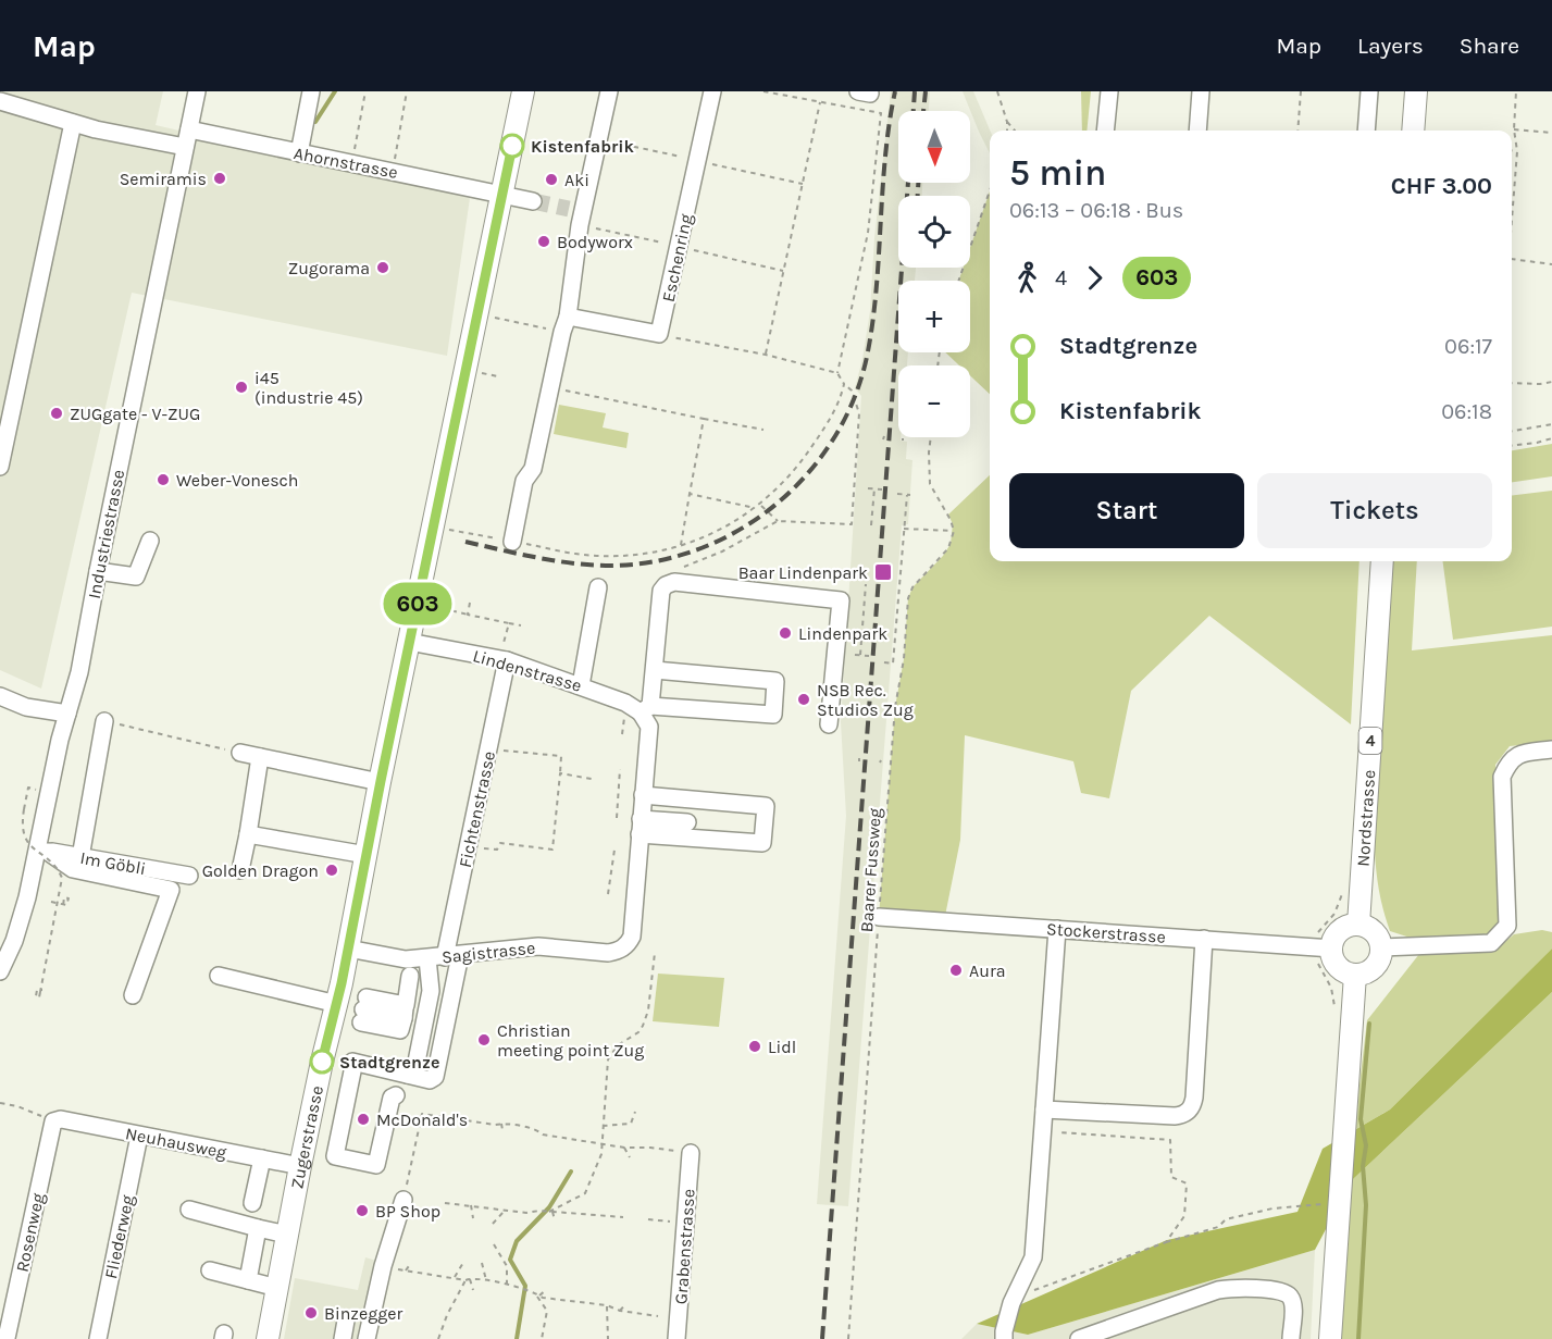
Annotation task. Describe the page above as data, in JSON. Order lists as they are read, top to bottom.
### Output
{
  "streets": {
    "main road": ["4", "Nordstrasse", "Zugerstrasse"],
    "street": [
      "Ahornstrasse",
      "Eschenring",
      "Industriestrasse",
      "Lindenstrasse",
      "Fichtenstrasse",
      "Im Göbli",
      "Stockerstrasse",
      "Sagistrasse",
      "Neuhausweg",
      "Rosenweg",
      "Fliederweg",
      "Grabenstrasse"
    ],
    "path": ["Baarer Fussweg"]
  },
  "crossings": [
    ["Ahornstrasse", "Industriestrasse"],
    ["Ahornstrasse", "Zugerstrasse"],
    ["Industriestrasse", "Im Göbli"],
    ["Lindenstrasse", "Fichtenstrasse"],
    ["Lindenstrasse", "Zugerstrasse"],
    ["Fichtenstrasse", "Sagistrasse"],
    ["Nordstrasse", "Stockerstrasse"],
    ["Baarer Fussweg", "Stockerstrasse"],
    ["Sagistrasse", "Zugerstrasse"],
    ["Zugerstrasse", "Neuhausweg"],
    ["Neuhausweg", "Rosenweg"],
    ["Neuhausweg", "Fliederweg"]
  ],
  "places": {
    "other": [
      "Kistenfabrik",
      "Semiramis",
      "Aki",
      "Bodyworx",
      "Zugorama",
      "i45 (industrie 45)",
      "ZUGgate - V-ZUG",
      "Weber-Vonesch",
      "Lindenpark",
      "NSB Rec. Studios Zug",
      "Golden Dragon",
      "Aura",
      "Christian meeting point Zug",
      "Lidl",
      "Stadtgrenze",
      "McDonald's",
      "BP Shop",
      "Binzegger"
    ],
    "transit": ["Baar Lindenpark"]
  },
  "lines": ["bus line 603"],
  "north": "bottom",
  "page": {
    "header": "Map",
    "nav": ["Map", "Layers", "Share"],
    "on_map": "603",
    "map_buttons": ["+", "−"],
    "heading": ["5 min", "06:13 – 06:18 · Bus", "CHF 3.00"],
    "legs": ["4", "603"],
    "list": [
      {
        "name": "Stadtgrenze",
        "value": "06:17"
      },
      {
        "name": "Kistenfabrik",
        "value": "06:18"
      }
    ],
    "buttons": ["Start", "Tickets"]
  }
}
